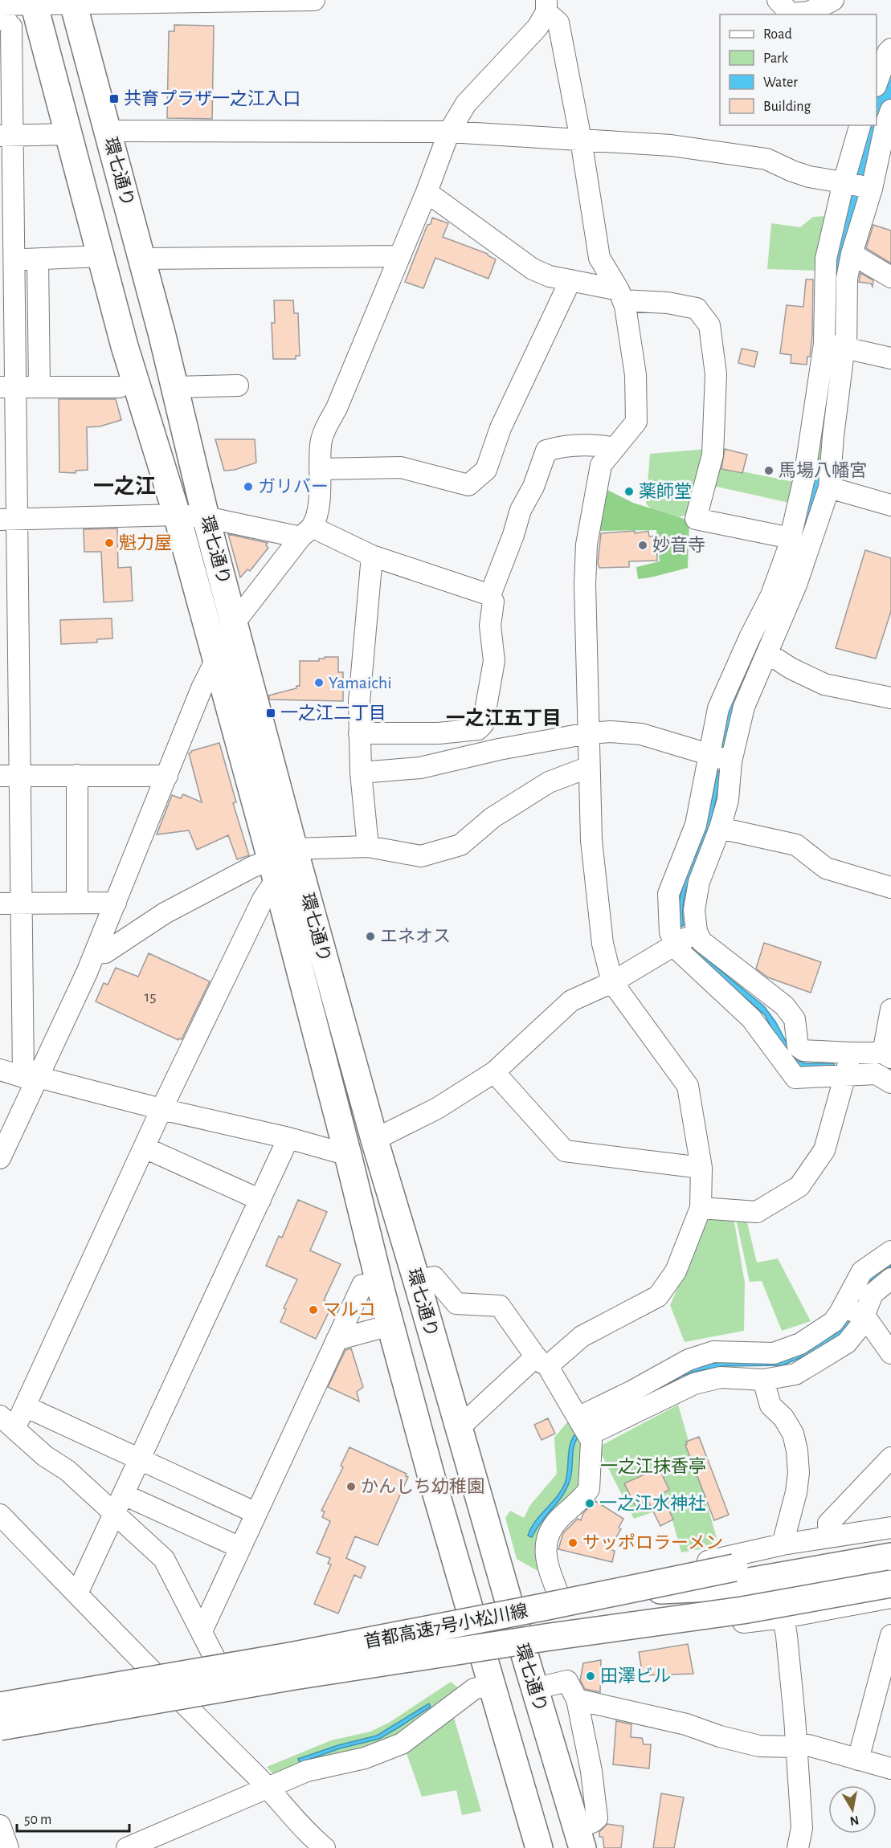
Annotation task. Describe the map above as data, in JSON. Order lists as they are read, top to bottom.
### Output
{
  "streets": {
    "main road": ["環七通り", "首都高速7号小松川線"]
  },
  "districts": ["一之江", "一之江五丁目"],
  "parks": ["一之江抹香亭"],
  "places": {
    "transit": ["共育プラザ一之江入口", "一之江二丁目"],
    "other": [
      "馬場八幡宮",
      "ガリバー",
      "薬師堂",
      "魁力屋",
      "妙音寺",
      "Yamaichi",
      "エネオス",
      "マルコ",
      "かんしち幼稚園",
      "一之江水神社",
      "サッポロラーメン",
      "田澤ビル"
    ]
  },
  "house_numbers": ["15"],
  "legend": [
    "Road",
    "Park",
    "Water",
    "Building"
  ],
  "scale_bar": "50 m",
  "north": "bottom"
}
